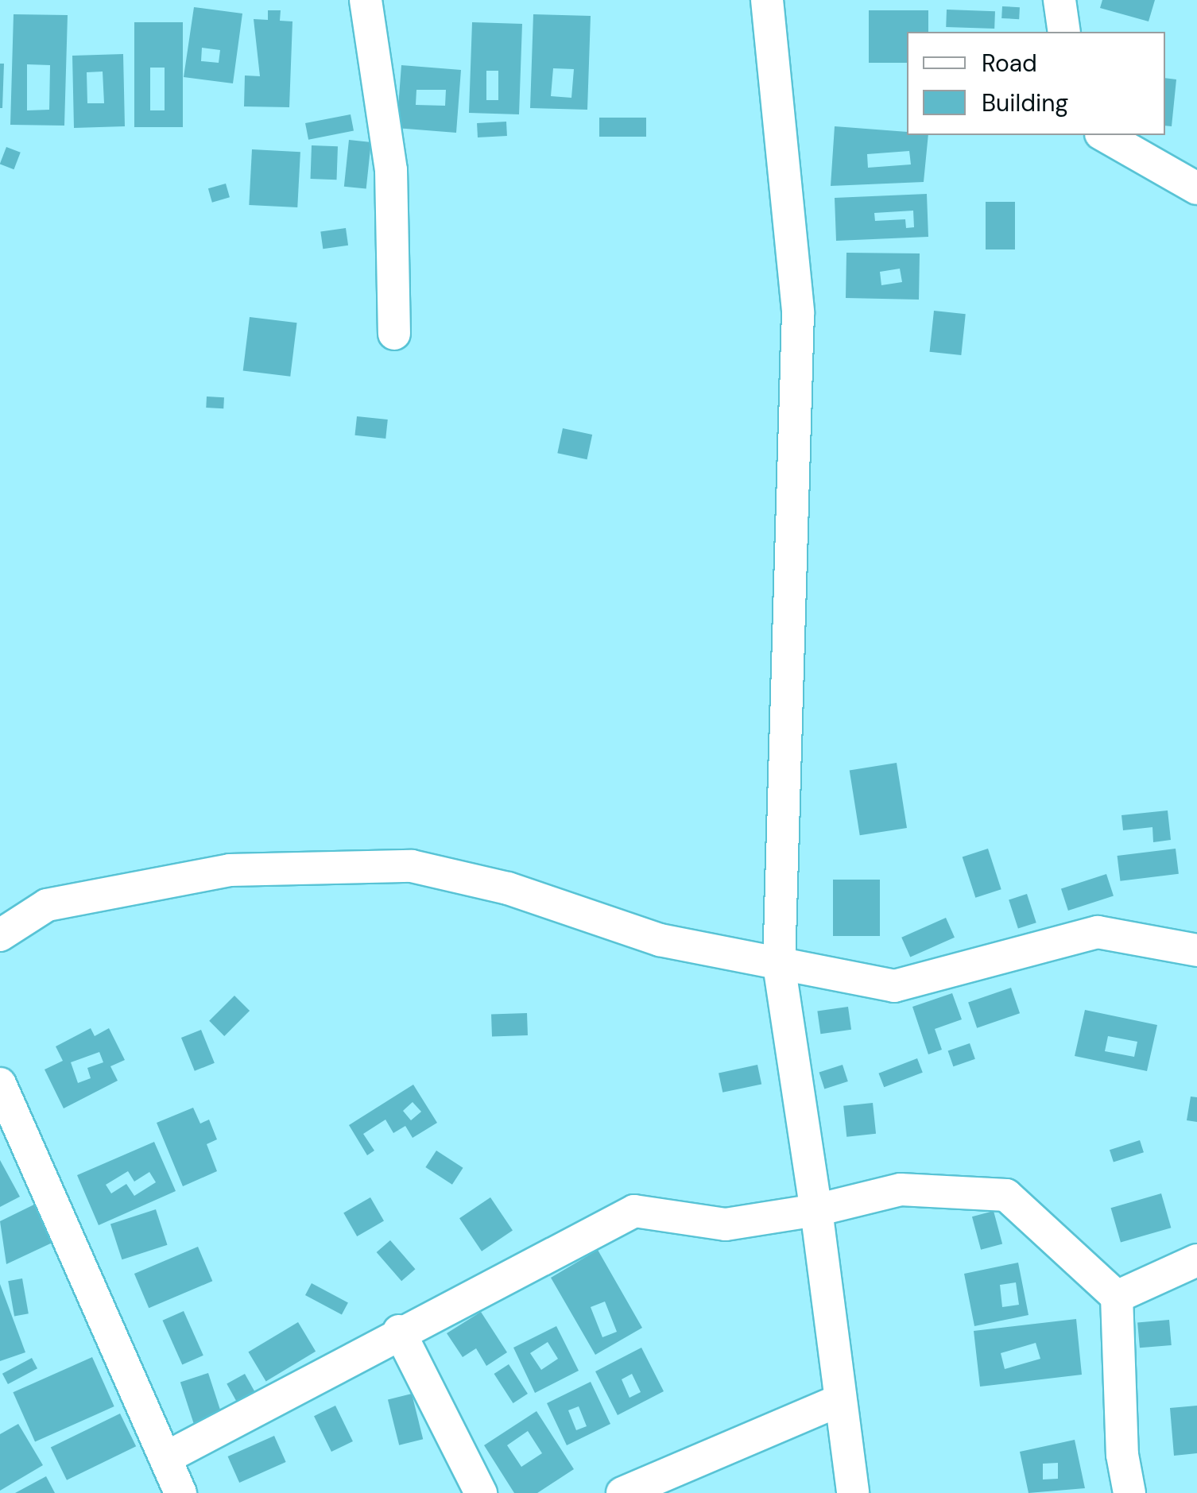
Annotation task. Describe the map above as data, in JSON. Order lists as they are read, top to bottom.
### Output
{
  "legend": ["Road", "Building"]
}
